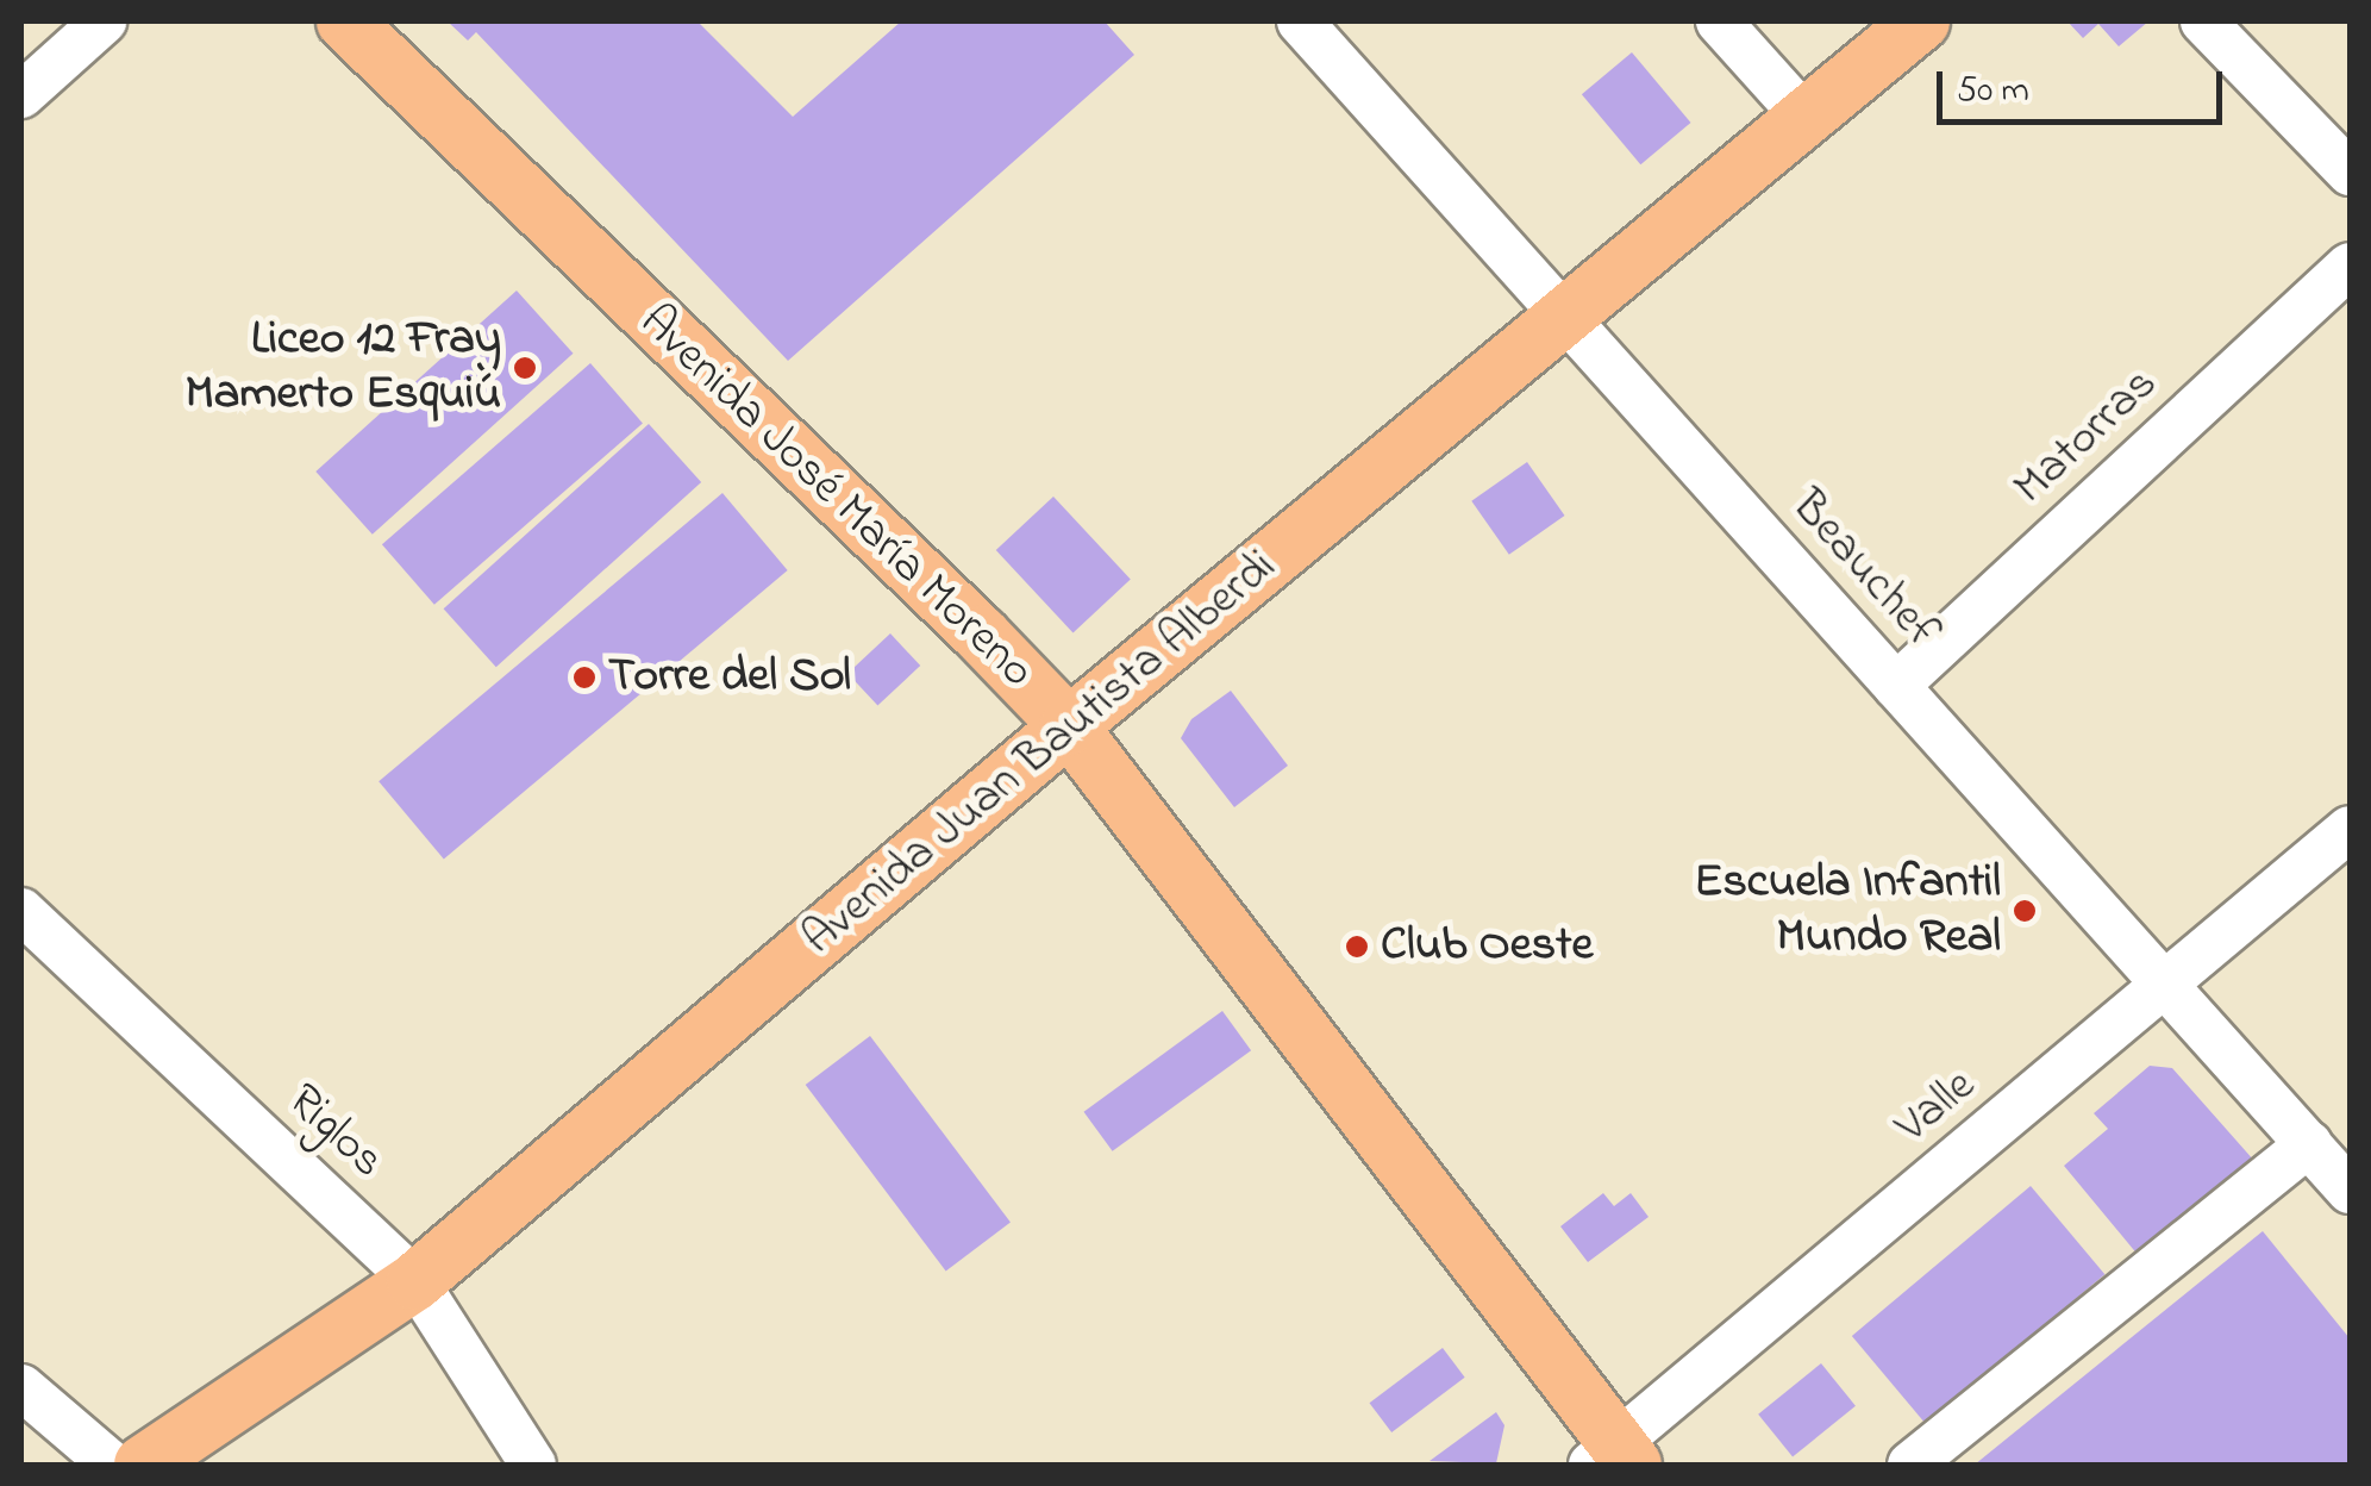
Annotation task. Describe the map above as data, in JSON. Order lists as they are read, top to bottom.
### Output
{
  "streets": {
    "main road": ["Avenida José María Moreno", "Avenida Juan Bautista Alberdi"],
    "street": [
      "Matorras",
      "Beauchef",
      "Valle",
      "Riglos"
    ]
  },
  "crossings": [
    ["Matorras", "Beauchef"],
    ["Avenida José María Moreno", "Avenida Juan Bautista Alberdi"],
    ["Avenida José María Moreno", "Valle"],
    ["Beauchef", "Avenida Juan Bautista Alberdi"],
    ["Beauchef", "Valle"],
    ["Avenida Juan Bautista Alberdi", "Riglos"]
  ],
  "places": [
    "Liceo 12 Fray Mamerto Esquiú",
    "Torre del Sol",
    "Escuela Infantil Mundo Real",
    "Club Oeste"
  ],
  "scale_bar": "50 m"
}
